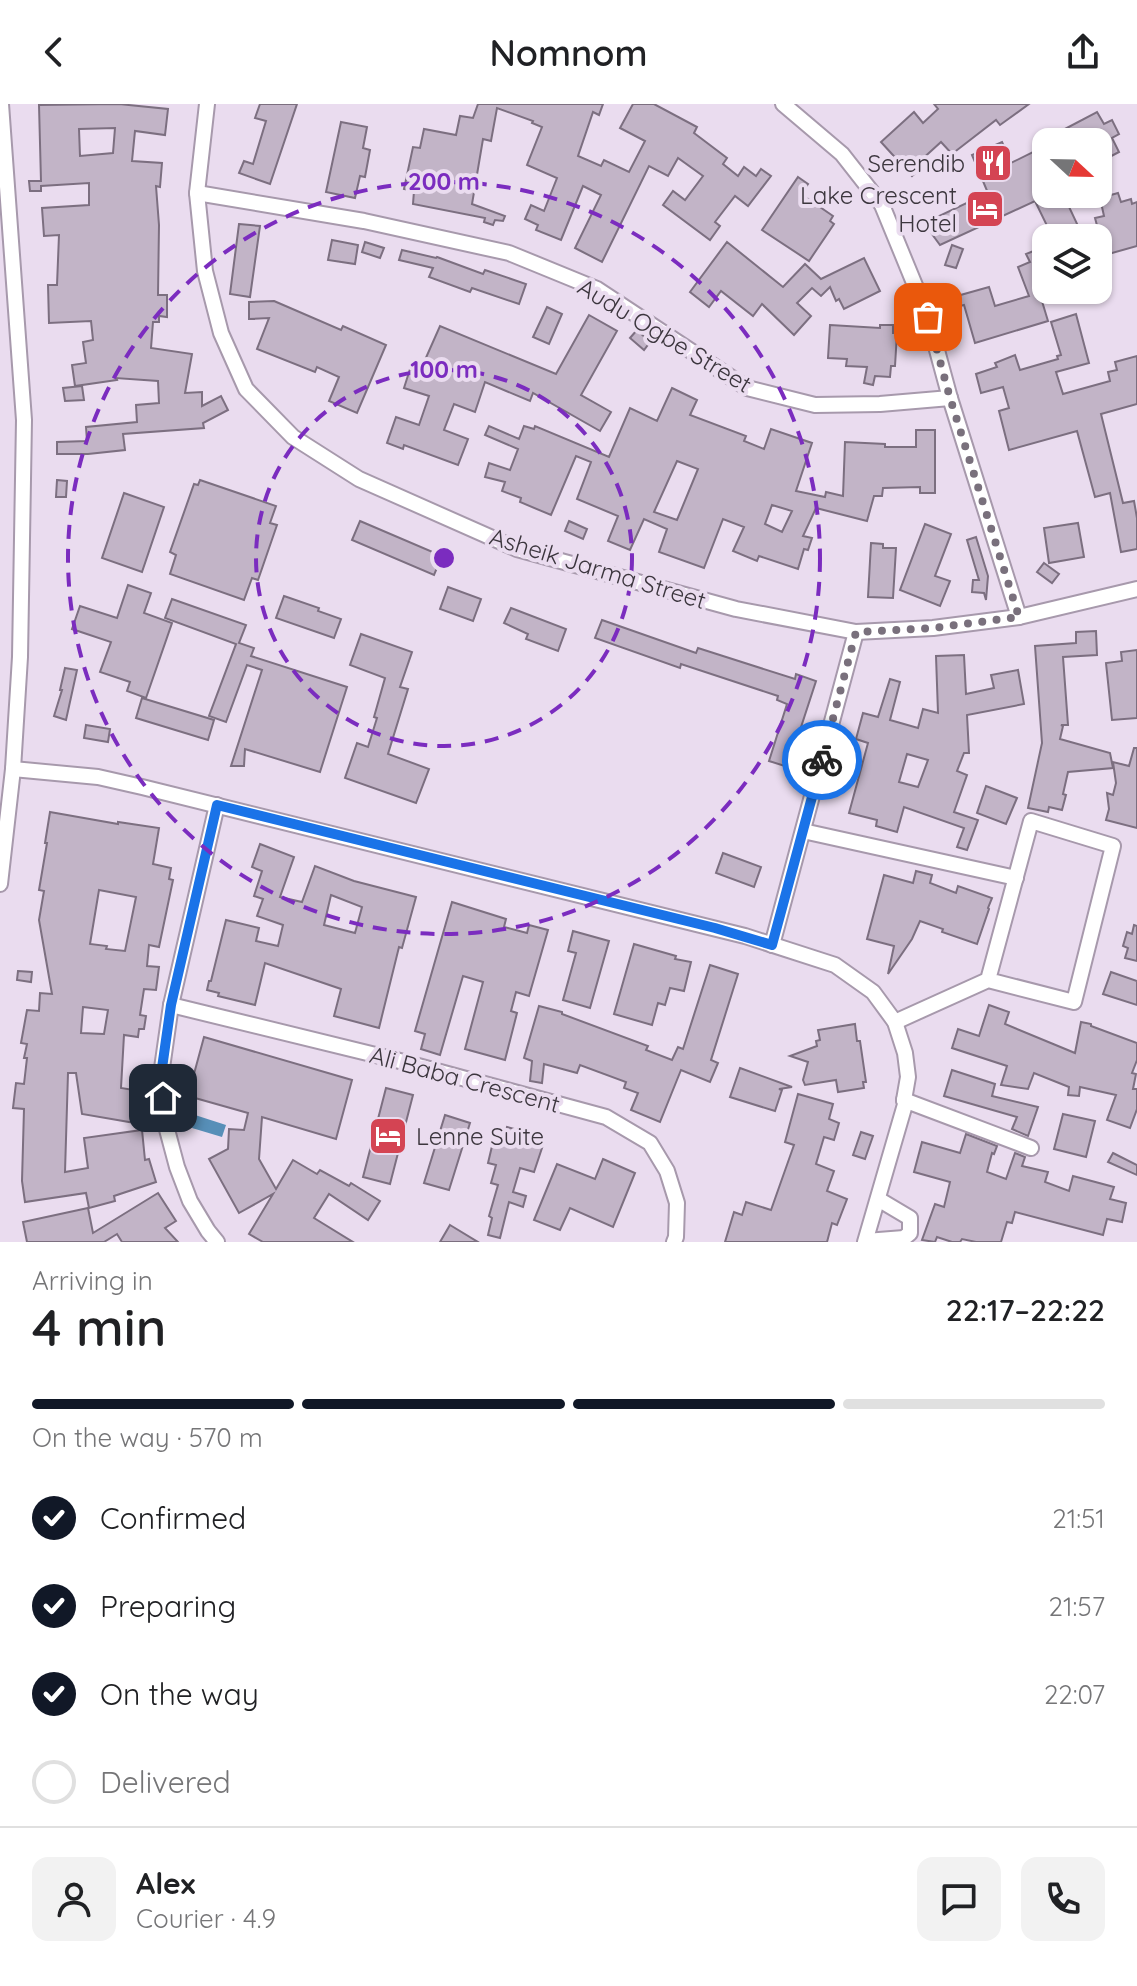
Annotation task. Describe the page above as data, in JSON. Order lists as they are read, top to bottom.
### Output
{
  "streets": {
    "street": ["Audu Ogbe Street", "Asheik Jarma Street", "Ali Baba Crescent"]
  },
  "crossings": [
    ["Audu Ogbe Street", "Asheik Jarma Street"]
  ],
  "places": {
    "restaurant": ["Serendib"],
    "hotel": ["Lake Crescent Hotel", "Lenne Suite"]
  },
  "north": "right",
  "page": {
    "header": "Nomnom",
    "heading": ["4 min", "Arriving in", "22:17–22:22"],
    "panel": ["Alex", "Courier · 4.9"],
    "bar": "On the way · 570 m",
    "list": [
      ["Confirmed", "21:51"],
      ["Preparing", "21:57"],
      ["On the way", "22:07"],
      "Delivered"
    ]
  },
  "rings": ["200 m", "100 m"]
}
